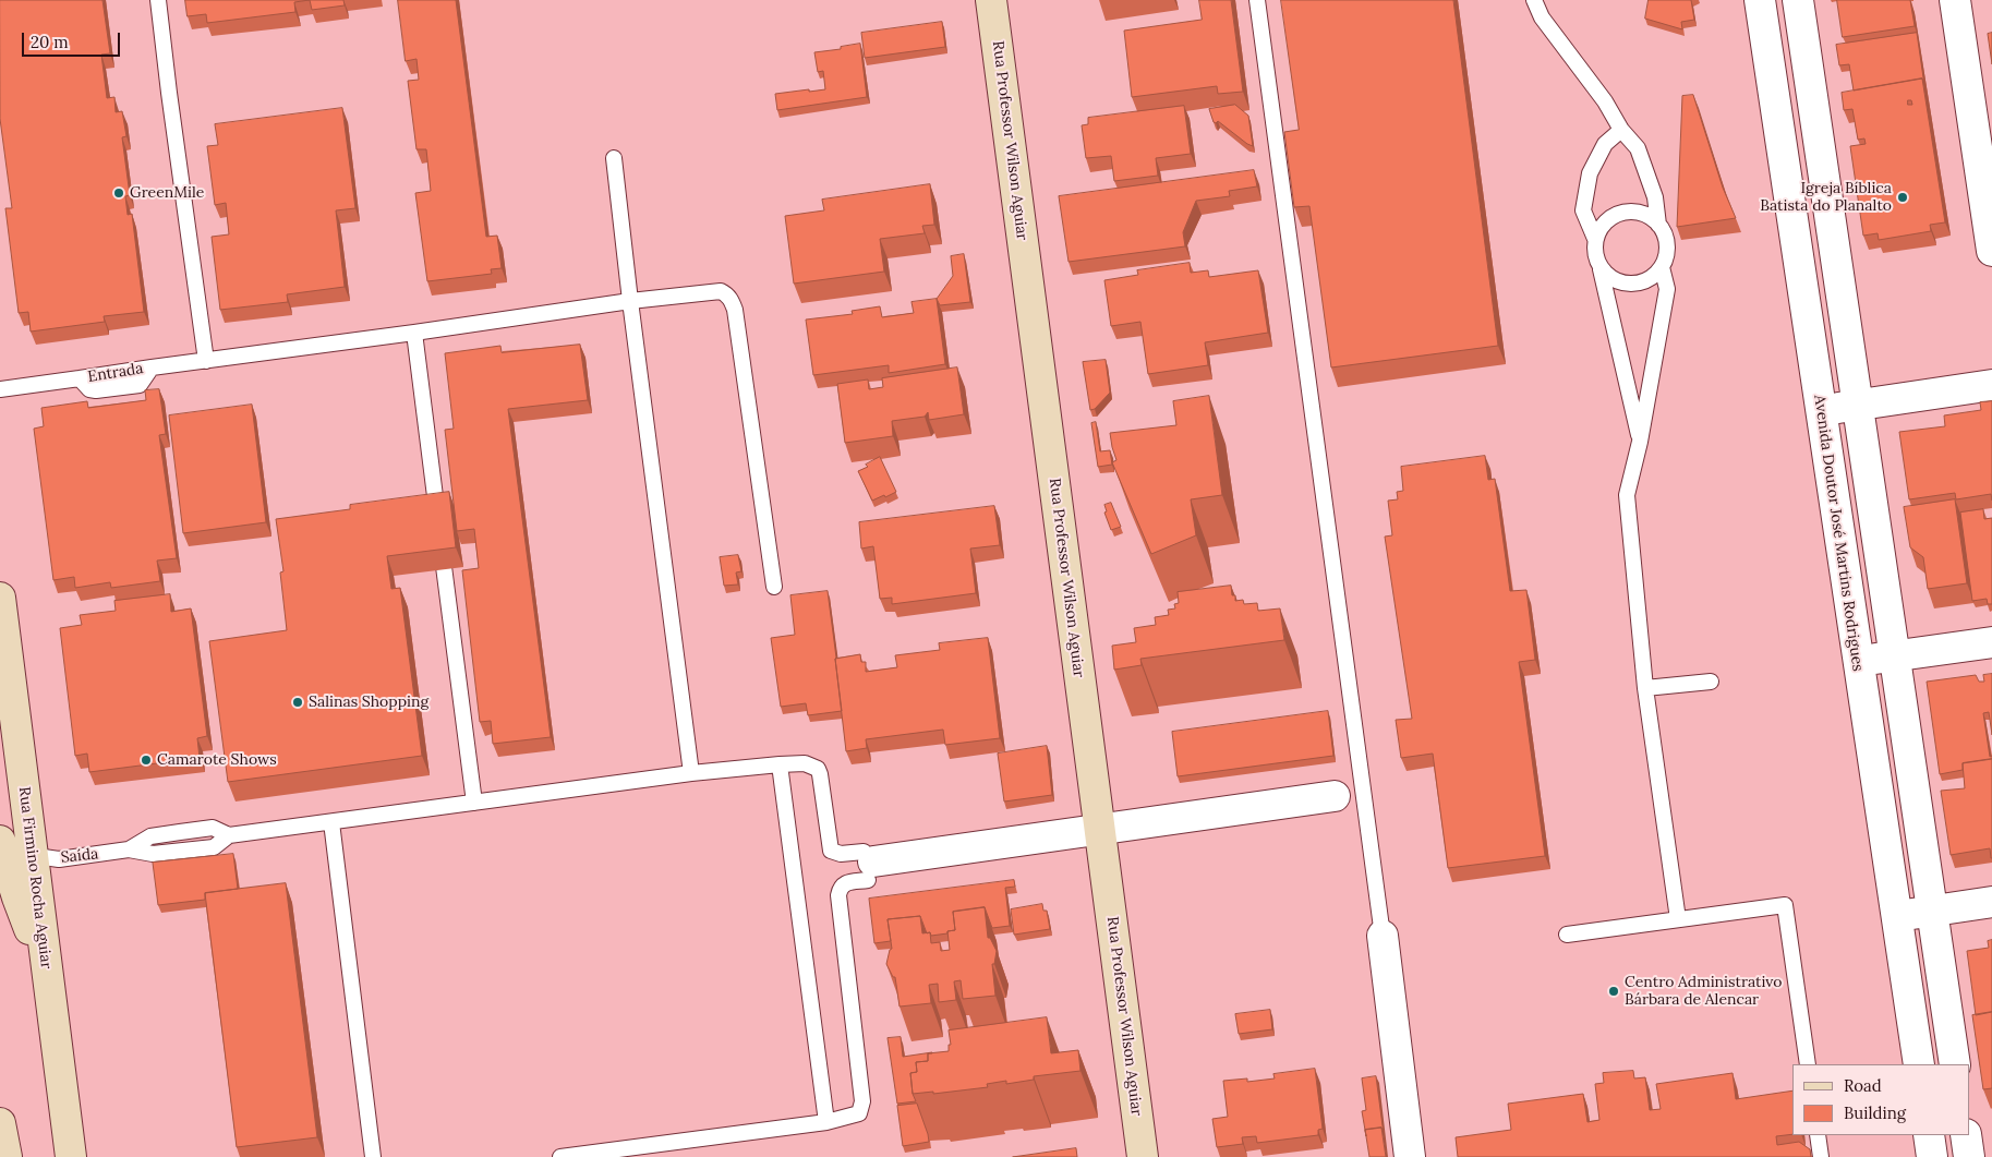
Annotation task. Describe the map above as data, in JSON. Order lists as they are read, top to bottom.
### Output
{
  "streets": {
    "street": ["Rua Professor Wilson Aguiar", "Avenida Doutor José Martins Rodrigues", "Rua Firmino Rocha Aguiar"],
    "lane": ["Entrada", "Saída"]
  },
  "crossings": [
    ["Saída", "Rua Firmino Rocha Aguiar"]
  ],
  "places": [
    "GreenMile",
    "Igreja Bíblica Batista do Planalto",
    "Salinas Shopping",
    "Camarote Shows",
    "Centro Administrativo Bárbara de Alencar"
  ],
  "legend": ["Road", "Building"],
  "scale_bar": "20 m"
}
